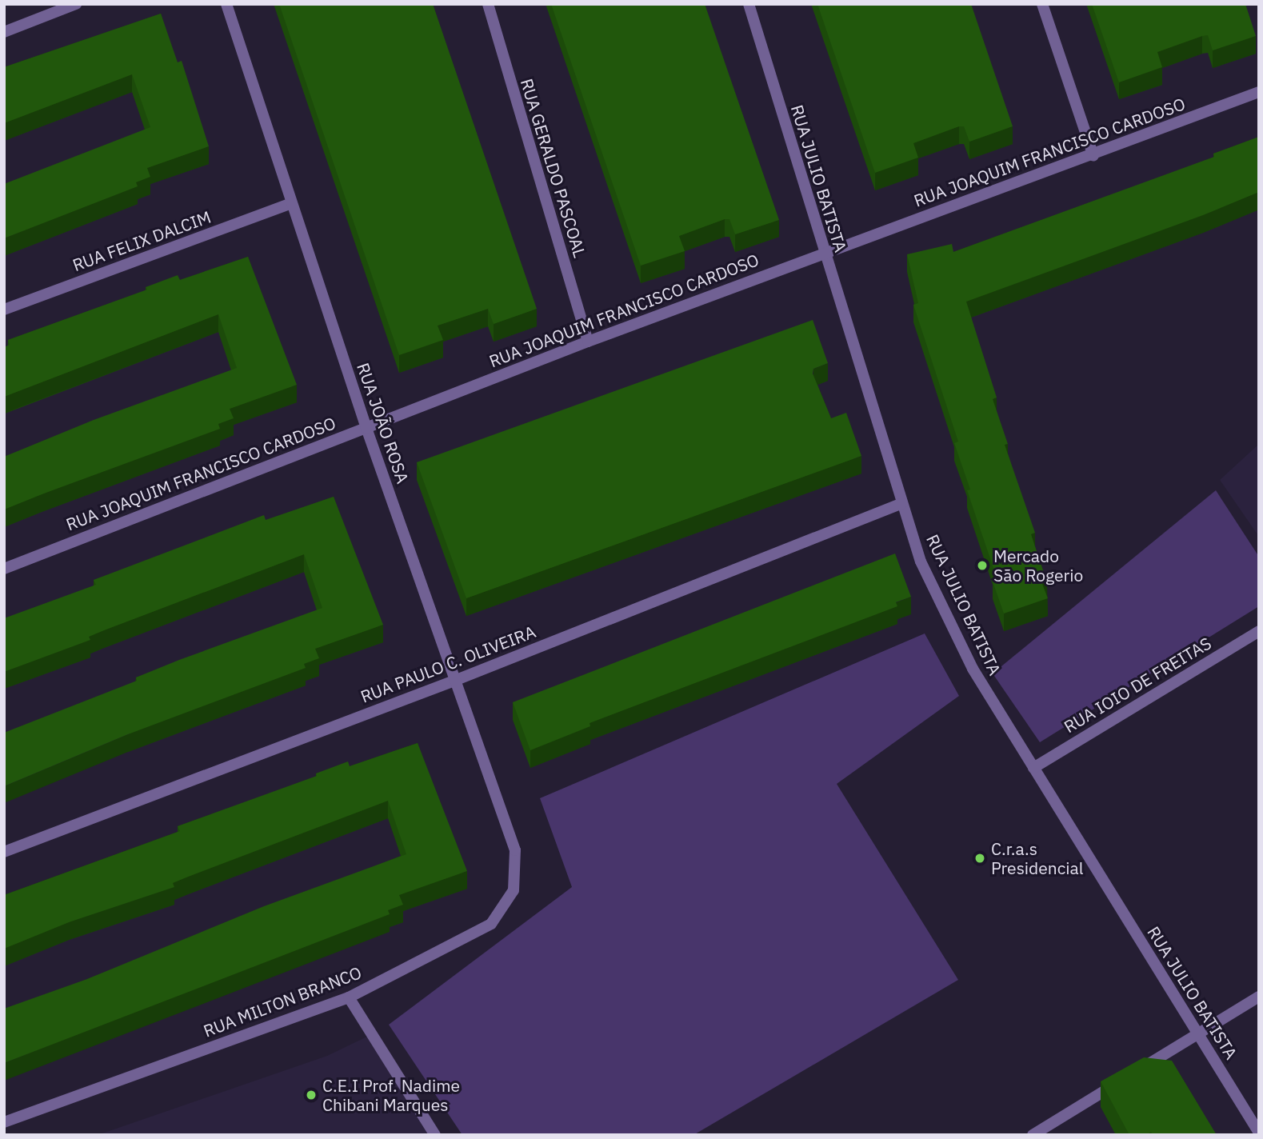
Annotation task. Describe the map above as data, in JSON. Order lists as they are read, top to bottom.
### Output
{
  "streets": {
    "street": [
      "RUA JOAQUIM FRANCISCO CARDOSO",
      "RUA GERALDO PASCOAL",
      "RUA JULIO BATISTA",
      "RUA FELIX DALCIM",
      "RUA JOÃO ROSA",
      "RUA PAULO C. OLIVEIRA",
      "RUA IOIO DE FREITAS",
      "RUA MILTON BRANCO"
    ]
  },
  "crossings": [
    ["RUA JOAQUIM FRANCISCO CARDOSO", "RUA GERALDO PASCOAL"],
    ["RUA JOAQUIM FRANCISCO CARDOSO", "RUA JULIO BATISTA"],
    ["RUA JOAQUIM FRANCISCO CARDOSO", "RUA JOÃO ROSA"],
    ["RUA JULIO BATISTA", "RUA PAULO C. OLIVEIRA"],
    ["RUA JULIO BATISTA", "RUA IOIO DE FREITAS"],
    ["RUA FELIX DALCIM", "RUA JOÃO ROSA"],
    ["RUA JOÃO ROSA", "RUA PAULO C. OLIVEIRA"],
    ["RUA JOÃO ROSA", "RUA MILTON BRANCO"]
  ],
  "places": ["Mercado São Rogerio", "C.r.a.s Presidencial", "C.E.I Prof. Nadime Chibani Marques"]
}
